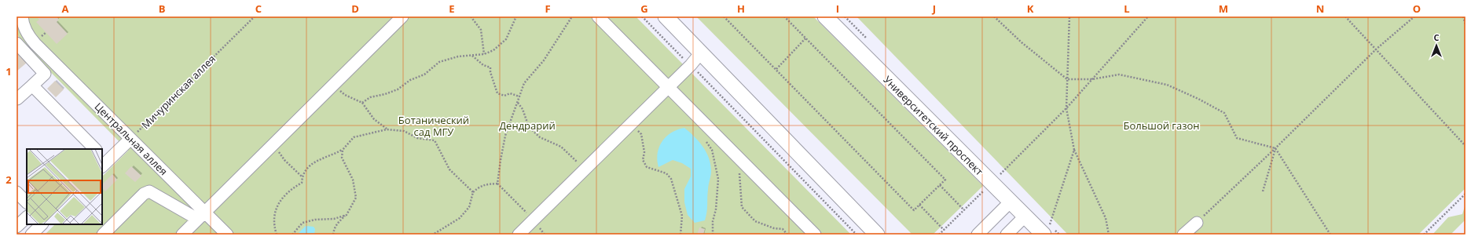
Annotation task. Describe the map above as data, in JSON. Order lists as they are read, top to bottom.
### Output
{
  "streets": {
    "main road": ["Университетский проспект"],
    "street": ["Центральная аллея"],
    "path": ["Мичуринская аллея"]
  },
  "crossings": [
    ["Мичуринская аллея", "Центральная аллея"]
  ],
  "parks": ["Ботанический сад МГУ", "Дендрарий", "Большой газон"],
  "north": "top",
  "grid": {
    "columns": [
      "A",
      "B",
      "C",
      "D",
      "E",
      "F",
      "G",
      "H",
      "I",
      "J",
      "K",
      "L",
      "M",
      "N",
      "O"
    ],
    "rows": ["1", "2"]
  }
}
